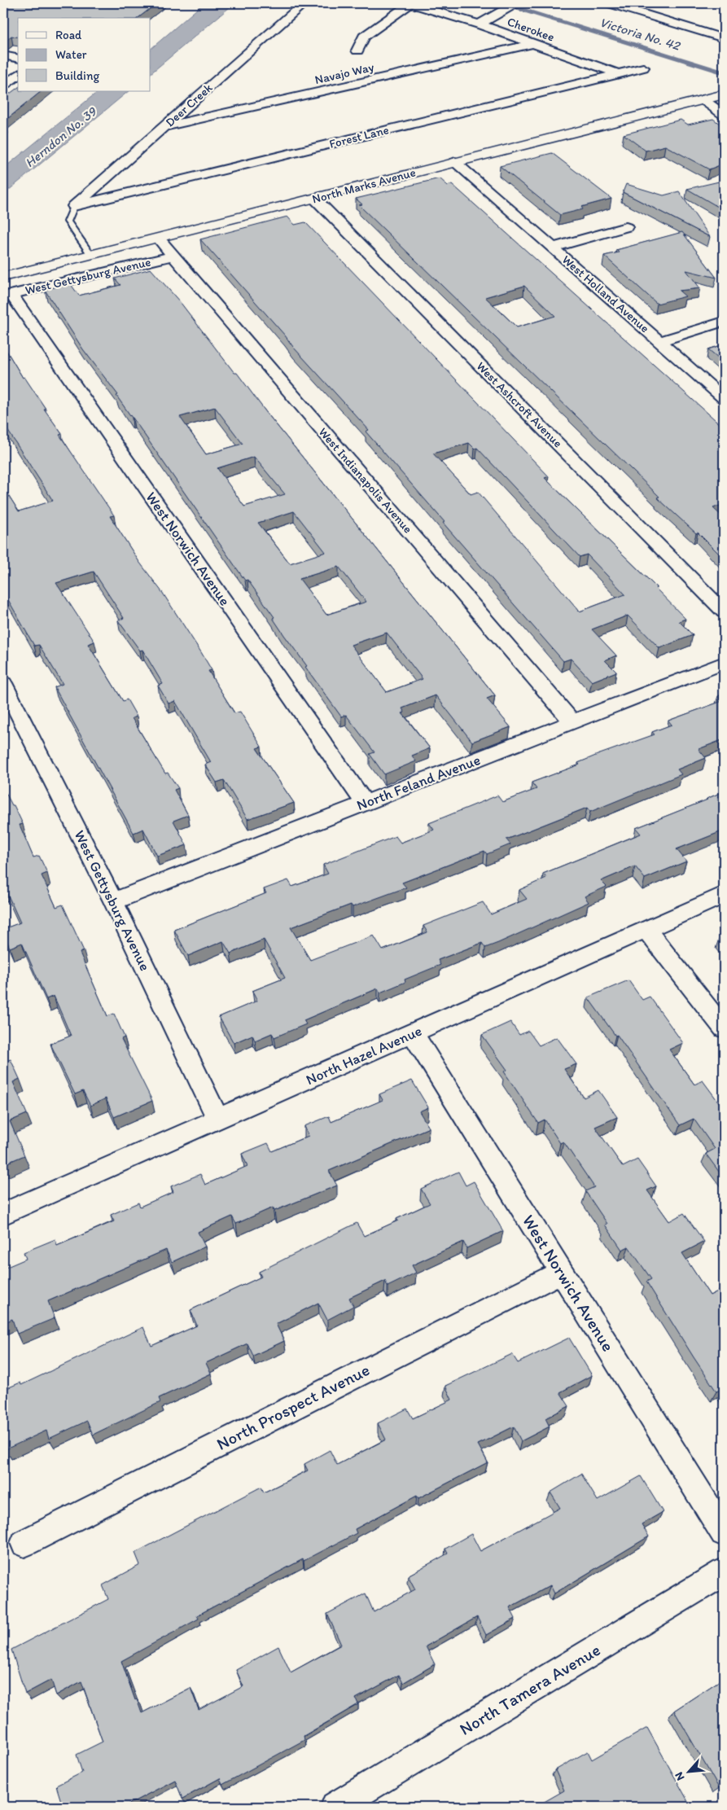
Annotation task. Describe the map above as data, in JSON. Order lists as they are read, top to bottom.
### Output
{
  "streets": {
    "main road": ["North Marks Avenue"],
    "street": [
      "Cherokee",
      "Navajo Way",
      "Deer Creek",
      "Forest Lane",
      "West Gettysburg Avenue",
      "West Holland Avenue",
      "West Ashcroft Avenue",
      "West Indianapolis Avenue",
      "West Norwich Avenue",
      "North Feland Avenue",
      "North Hazel Avenue",
      "North Prospect Avenue",
      "North Tamera Avenue"
    ]
  },
  "crossings": [
    ["Cherokee", "Navajo Way"],
    ["Cherokee", "Forest Lane"],
    ["Navajo Way", "Deer Creek"],
    ["Deer Creek", "Forest Lane"],
    ["North Marks Avenue", "West Holland Avenue"],
    ["North Marks Avenue", "West Ashcroft Avenue"],
    ["North Marks Avenue", "West Indianapolis Avenue"],
    ["West Gettysburg Avenue", "West Indianapolis Avenue"],
    ["West Gettysburg Avenue", "West Norwich Avenue"],
    ["West Gettysburg Avenue", "North Feland Avenue"],
    ["West Gettysburg Avenue", "North Hazel Avenue"],
    ["West Indianapolis Avenue", "North Feland Avenue"],
    ["West Norwich Avenue", "North Feland Avenue"],
    ["West Norwich Avenue", "North Hazel Avenue"],
    ["West Norwich Avenue", "North Prospect Avenue"]
  ],
  "water": ["Victoria No. 42", "Herndon No. 39"],
  "legend": ["Road", "Water", "Building"],
  "north": "bottom left"
}
